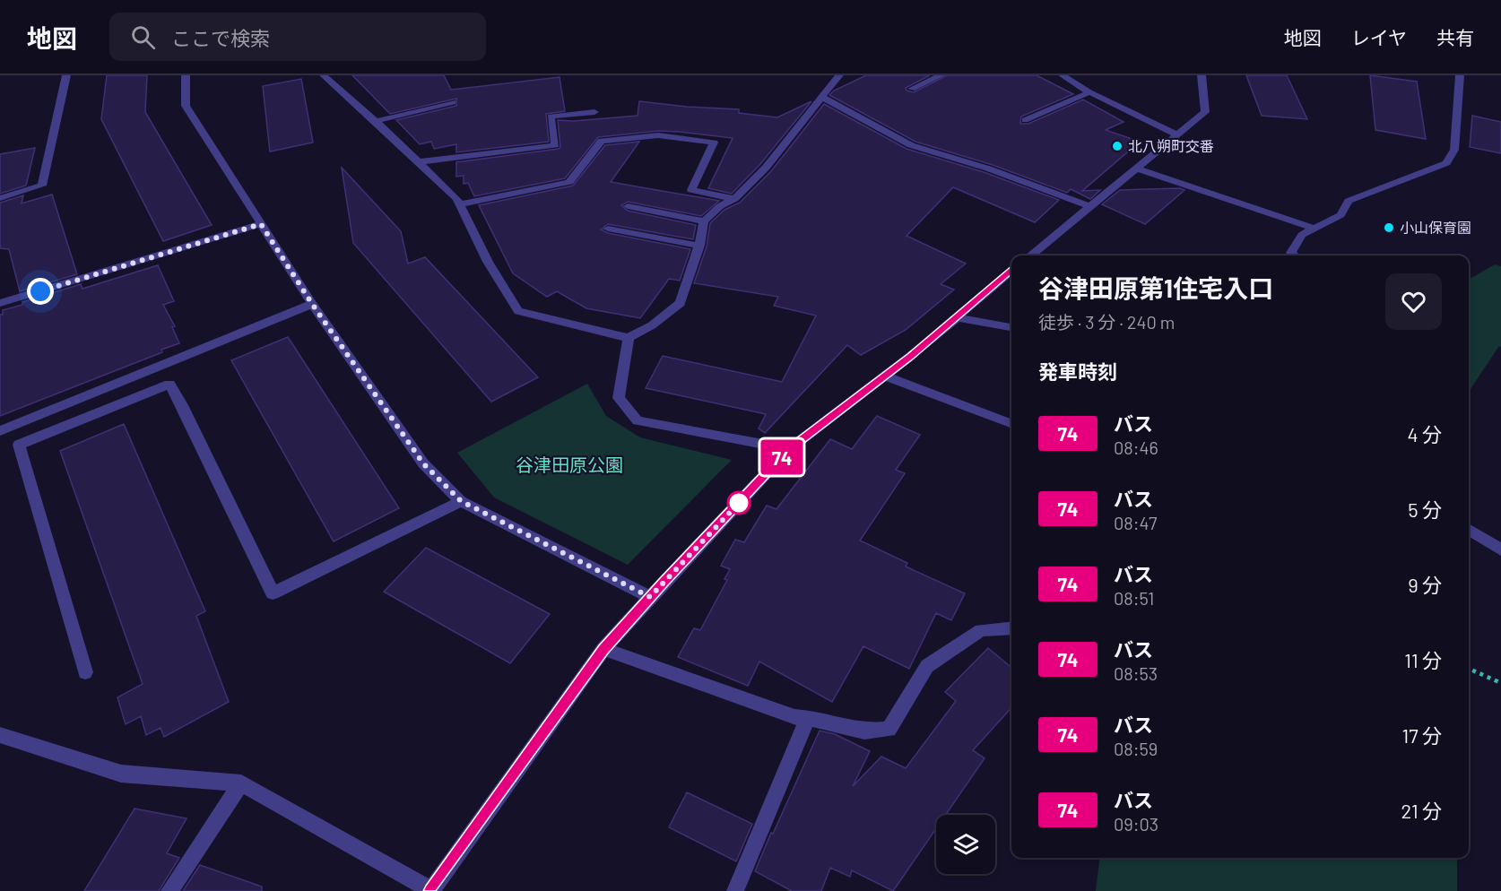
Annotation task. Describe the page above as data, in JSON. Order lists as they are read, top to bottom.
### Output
{
  "parks": ["谷津田原公園"],
  "places": ["北八朔町交番", "小山保育園"],
  "lines": ["bus line 74"],
  "page": {
    "header": "地図",
    "search": "ここで検索",
    "nav": ["地図", "レイヤ", "共有"],
    "on_map": "74",
    "heading": [
      ["谷津田原第1住宅入口", "徒歩 · 3 分 · 240 m"],
      "発車時刻"
    ],
    "list": [
      {
        "mark": "74",
        "name": "バス",
        "note": "08:46",
        "value": "4 分"
      },
      {
        "mark": "74",
        "name": "バス",
        "note": "08:47",
        "value": "5 分"
      },
      {
        "mark": "74",
        "name": "バス",
        "note": "08:51",
        "value": "9 分"
      },
      {
        "mark": "74",
        "name": "バス",
        "note": "08:53",
        "value": "11 分"
      },
      {
        "mark": "74",
        "name": "バス",
        "note": "08:59",
        "value": "17 分"
      },
      {
        "mark": "74",
        "name": "バス",
        "note": "09:03",
        "value": "21 分"
      }
    ]
  }
}
